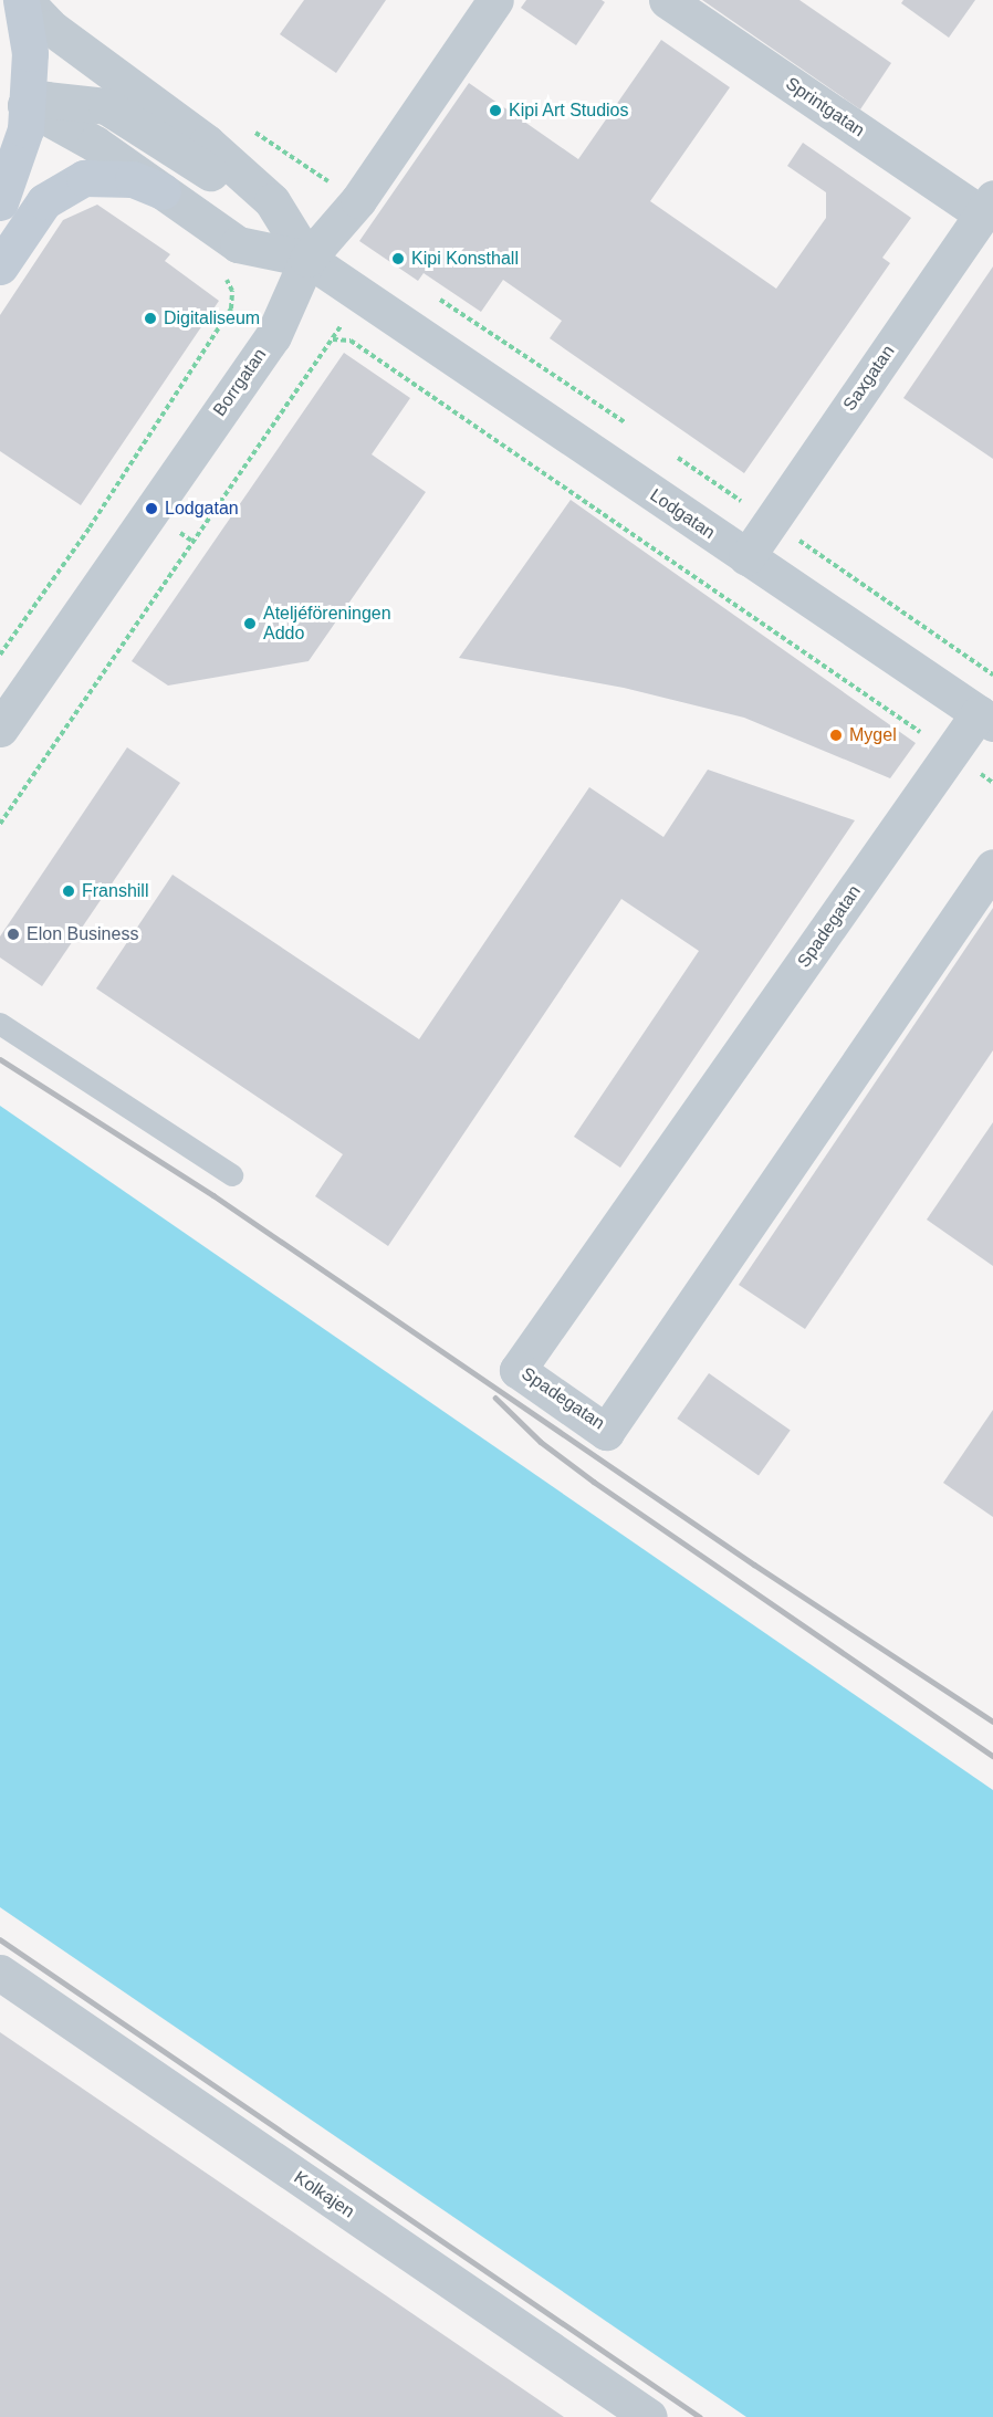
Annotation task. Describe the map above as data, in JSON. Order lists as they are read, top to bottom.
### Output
{
  "streets": {
    "street": [
      "Sprintgatan",
      "Saxgatan",
      "Borrgatan",
      "Lodgatan",
      "Spadegatan",
      "Kolkajen"
    ]
  },
  "crossings": [
    ["Sprintgatan", "Saxgatan"],
    ["Saxgatan", "Lodgatan"],
    ["Borrgatan", "Lodgatan"],
    ["Lodgatan", "Spadegatan"]
  ],
  "places": [
    "Kipi Art Studios",
    "Kipi Konsthall",
    "Digitaliseum",
    "Lodgatan",
    "Ateljéföreningen Addo",
    "Mygel",
    "Franshill",
    "Elon Business"
  ]
}
